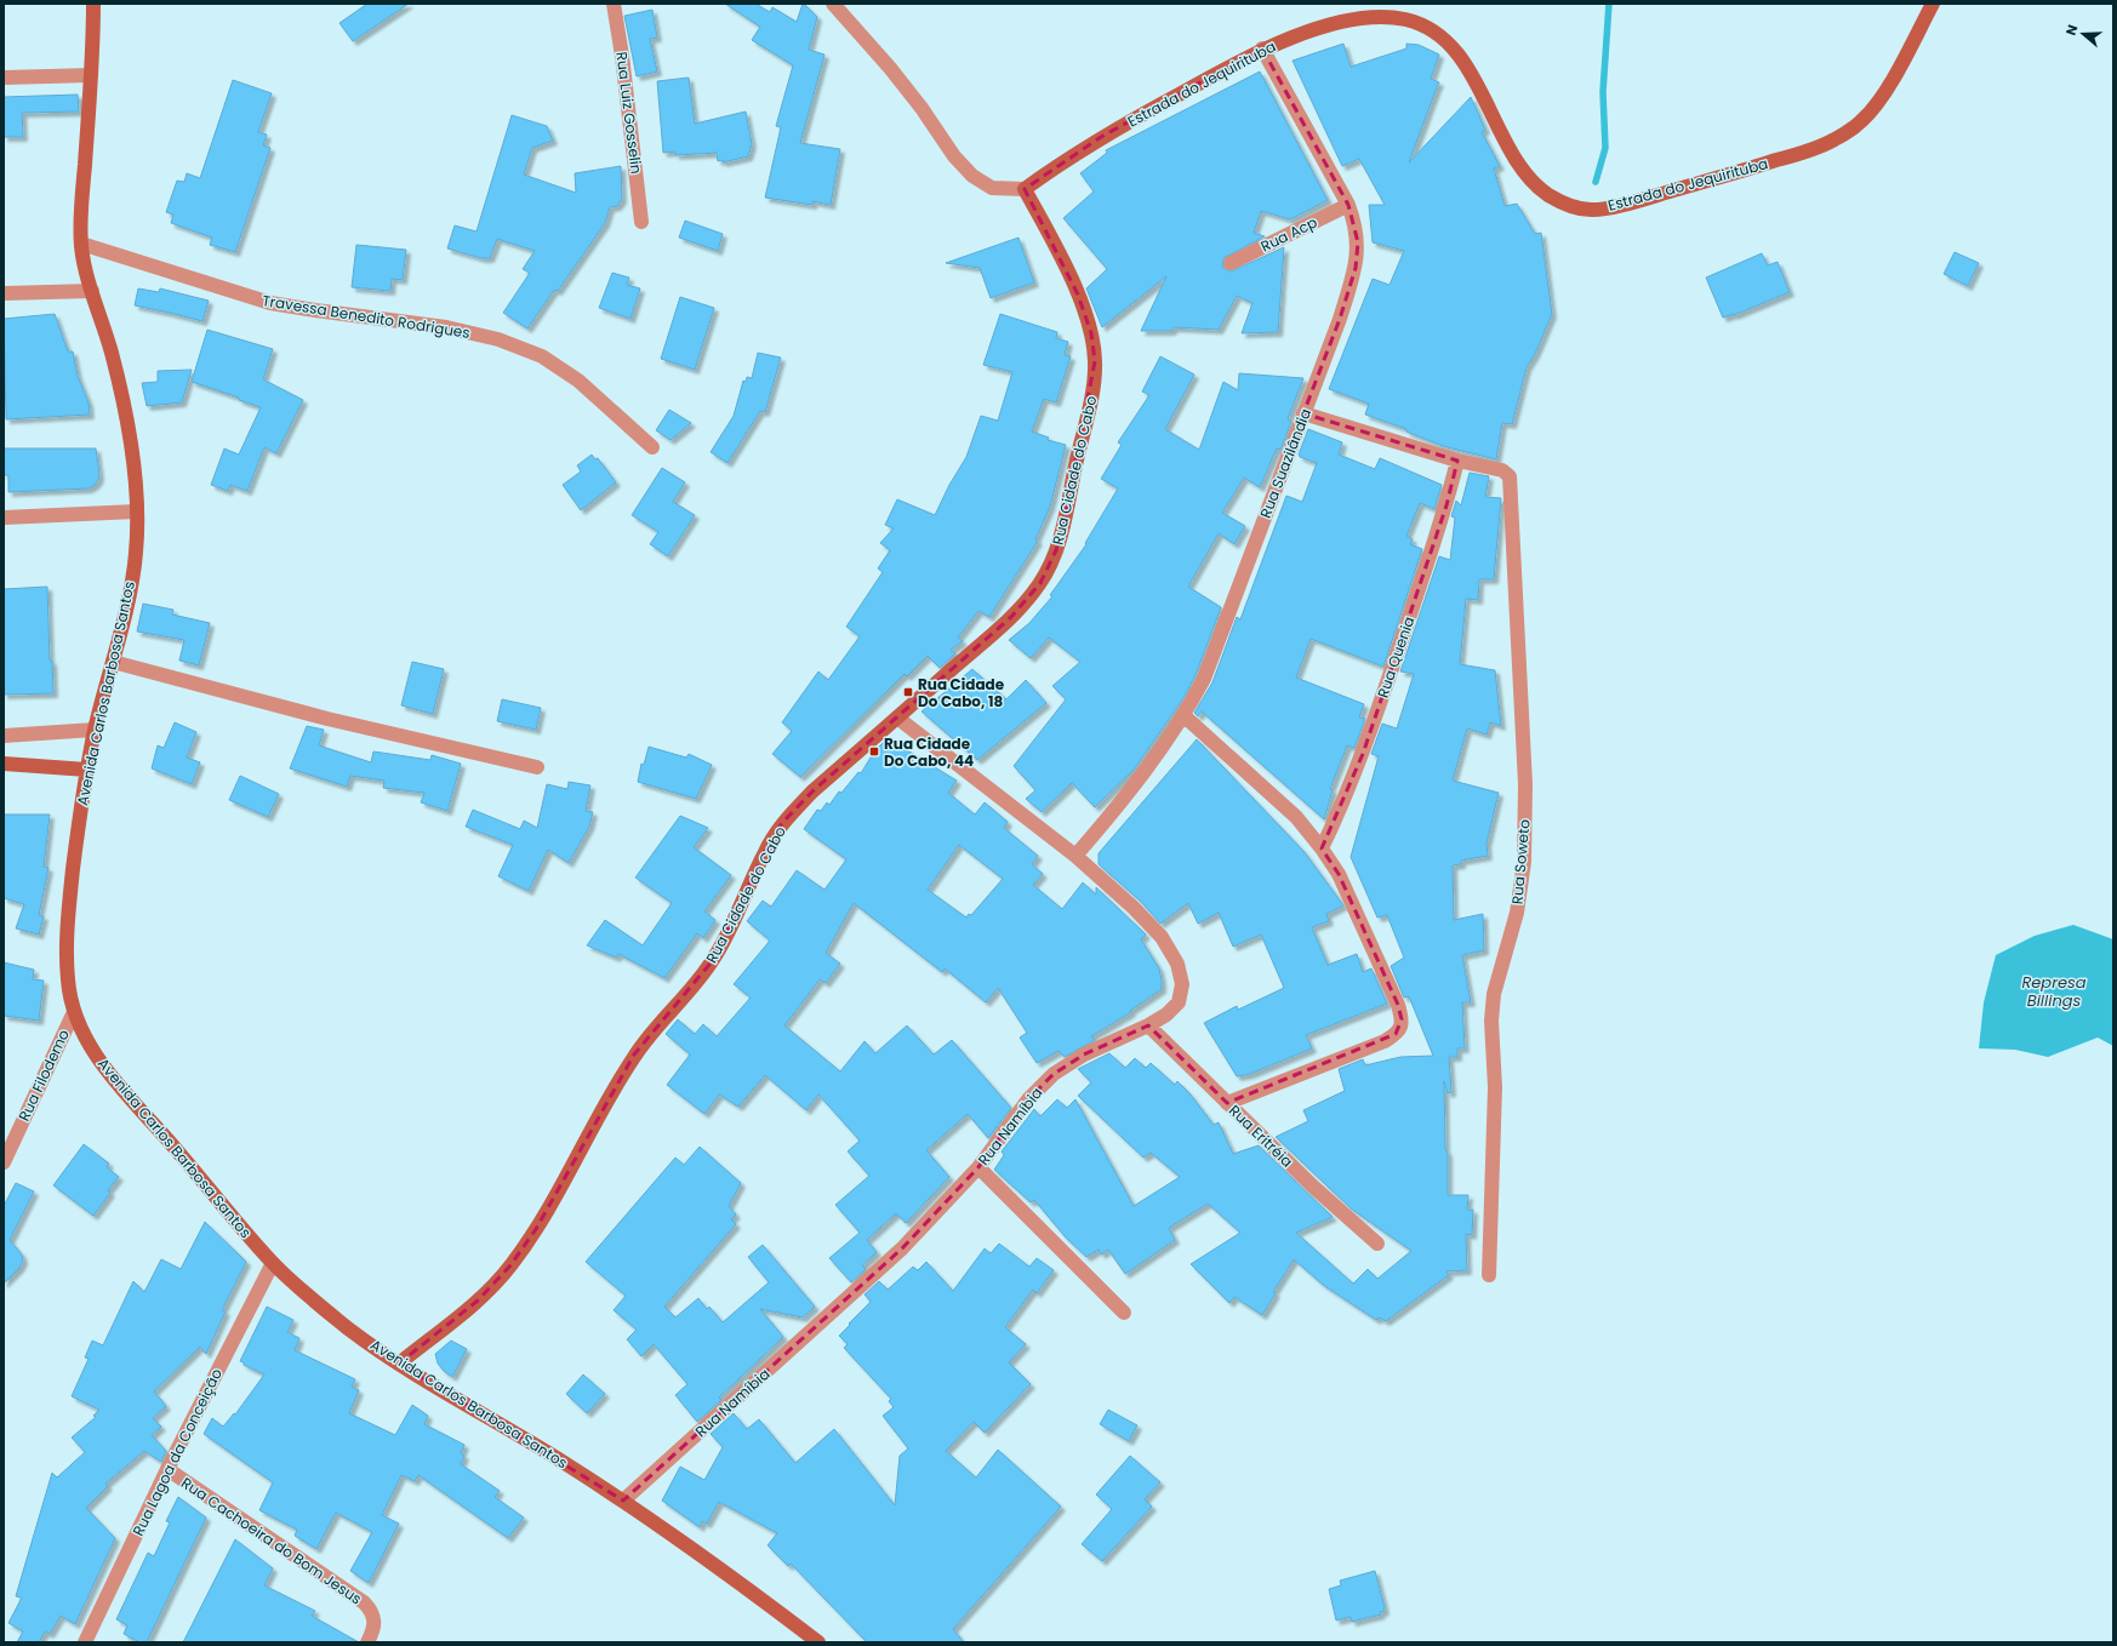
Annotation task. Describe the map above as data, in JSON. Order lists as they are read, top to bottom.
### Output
{
  "streets": {
    "street": [
      "Estrada do Jequirituba",
      "Rua Luiz Gosselin",
      "Rua Acp",
      "Travessa Benedito Rodrigues",
      "Rua Suazilândia",
      "Rua Cidade do Cabo",
      "Rua Quenia",
      "Avenida Carlos Barbosa Santos",
      "Rua Soweto",
      "Rua Filodemo",
      "Rua Namíbia",
      "Rua Eritréia",
      "Rua Lagoa da Conceição",
      "Rua Cachoeira do Bom Jesus"
    ]
  },
  "crossings": [
    ["Estrada do Jequirituba", "Rua Suazilândia"],
    ["Estrada do Jequirituba", "Rua Cidade do Cabo"],
    ["Rua Acp", "Rua Suazilândia"],
    ["Travessa Benedito Rodrigues", "Avenida Carlos Barbosa Santos"],
    ["Rua Suazilândia", "Rua Namíbia"],
    ["Rua Cidade do Cabo", "Avenida Carlos Barbosa Santos"],
    ["Rua Cidade do Cabo", "Rua Namíbia"],
    ["Rua Quenia", "Rua Soweto"],
    ["Avenida Carlos Barbosa Santos", "Rua Filodemo"],
    ["Avenida Carlos Barbosa Santos", "Rua Namíbia"],
    ["Avenida Carlos Barbosa Santos", "Rua Lagoa da Conceição"],
    ["Rua Namíbia", "Rua Eritréia"],
    ["Rua Lagoa da Conceição", "Rua Cachoeira do Bom Jesus"]
  ],
  "water": ["Represa Billings"],
  "places": {
    "transit": ["Rua Cidade Do Cabo, 18", "Rua Cidade Do Cabo, 44"]
  },
  "north": "left"
}
